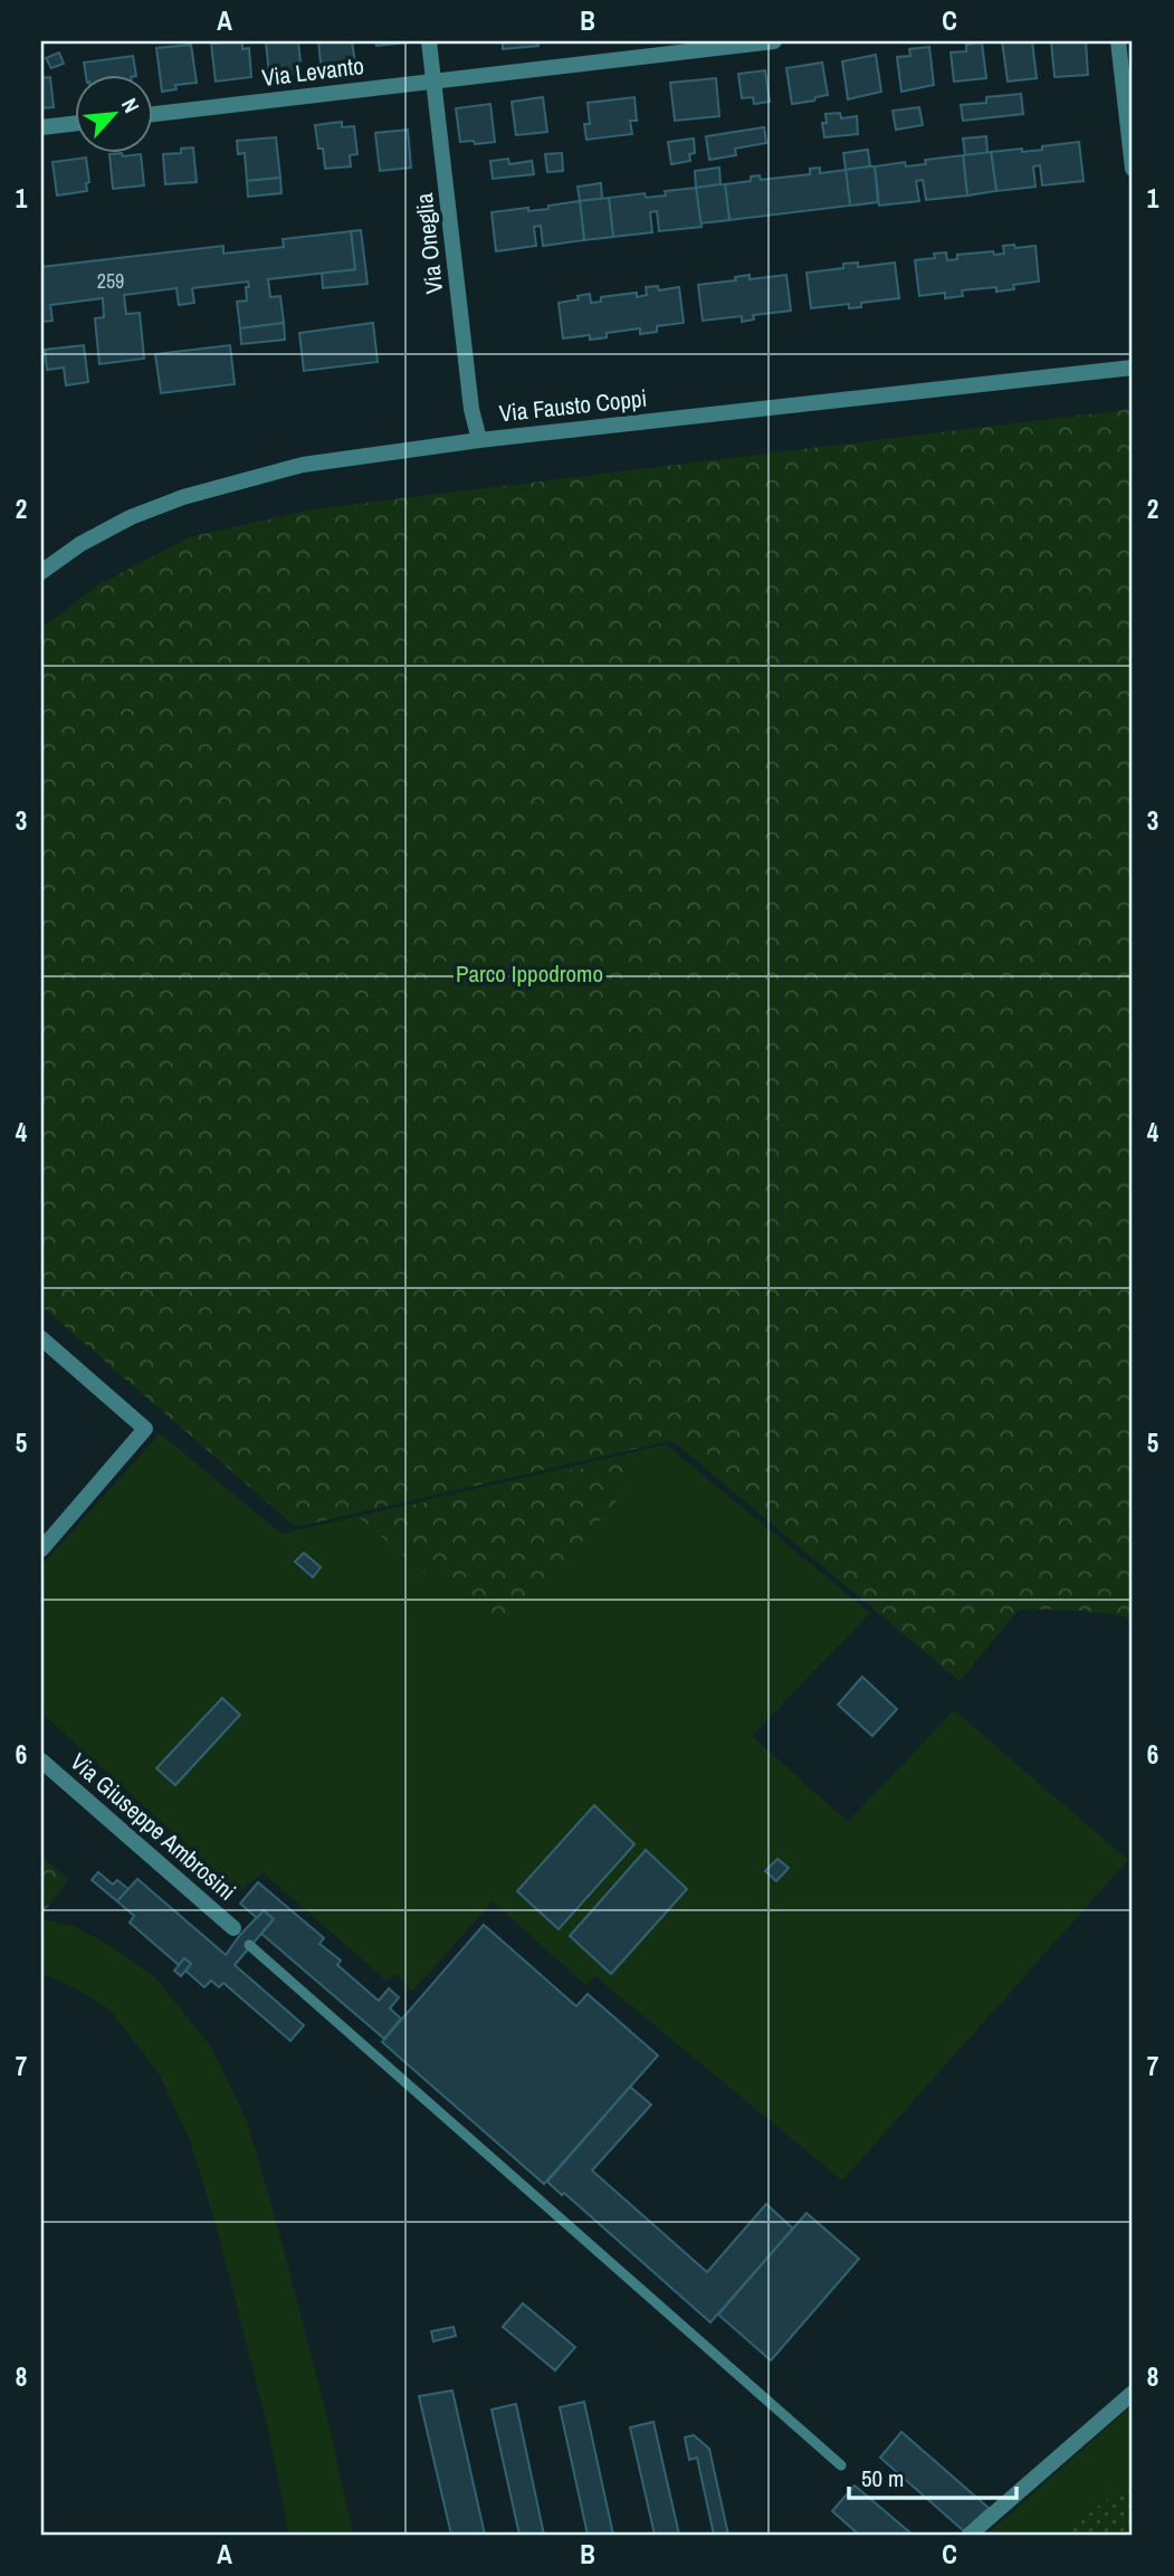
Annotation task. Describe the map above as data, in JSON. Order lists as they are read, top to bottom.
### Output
{
  "streets": {
    "street": [
      "Via Levanto",
      "Via Oneglia",
      "Via Fausto Coppi",
      "Via Giuseppe Ambrosini"
    ]
  },
  "crossings": [
    ["Via Levanto", "Via Oneglia"],
    ["Via Oneglia", "Via Fausto Coppi"]
  ],
  "parks": ["Parco Ippodromo"],
  "house_numbers": ["259"],
  "scale_bar": "50 m",
  "north": "top right",
  "grid": {
    "columns": ["A", "B", "C"],
    "rows": [
      "1",
      "2",
      "3",
      "4",
      "5",
      "6",
      "7",
      "8"
    ]
  }
}
